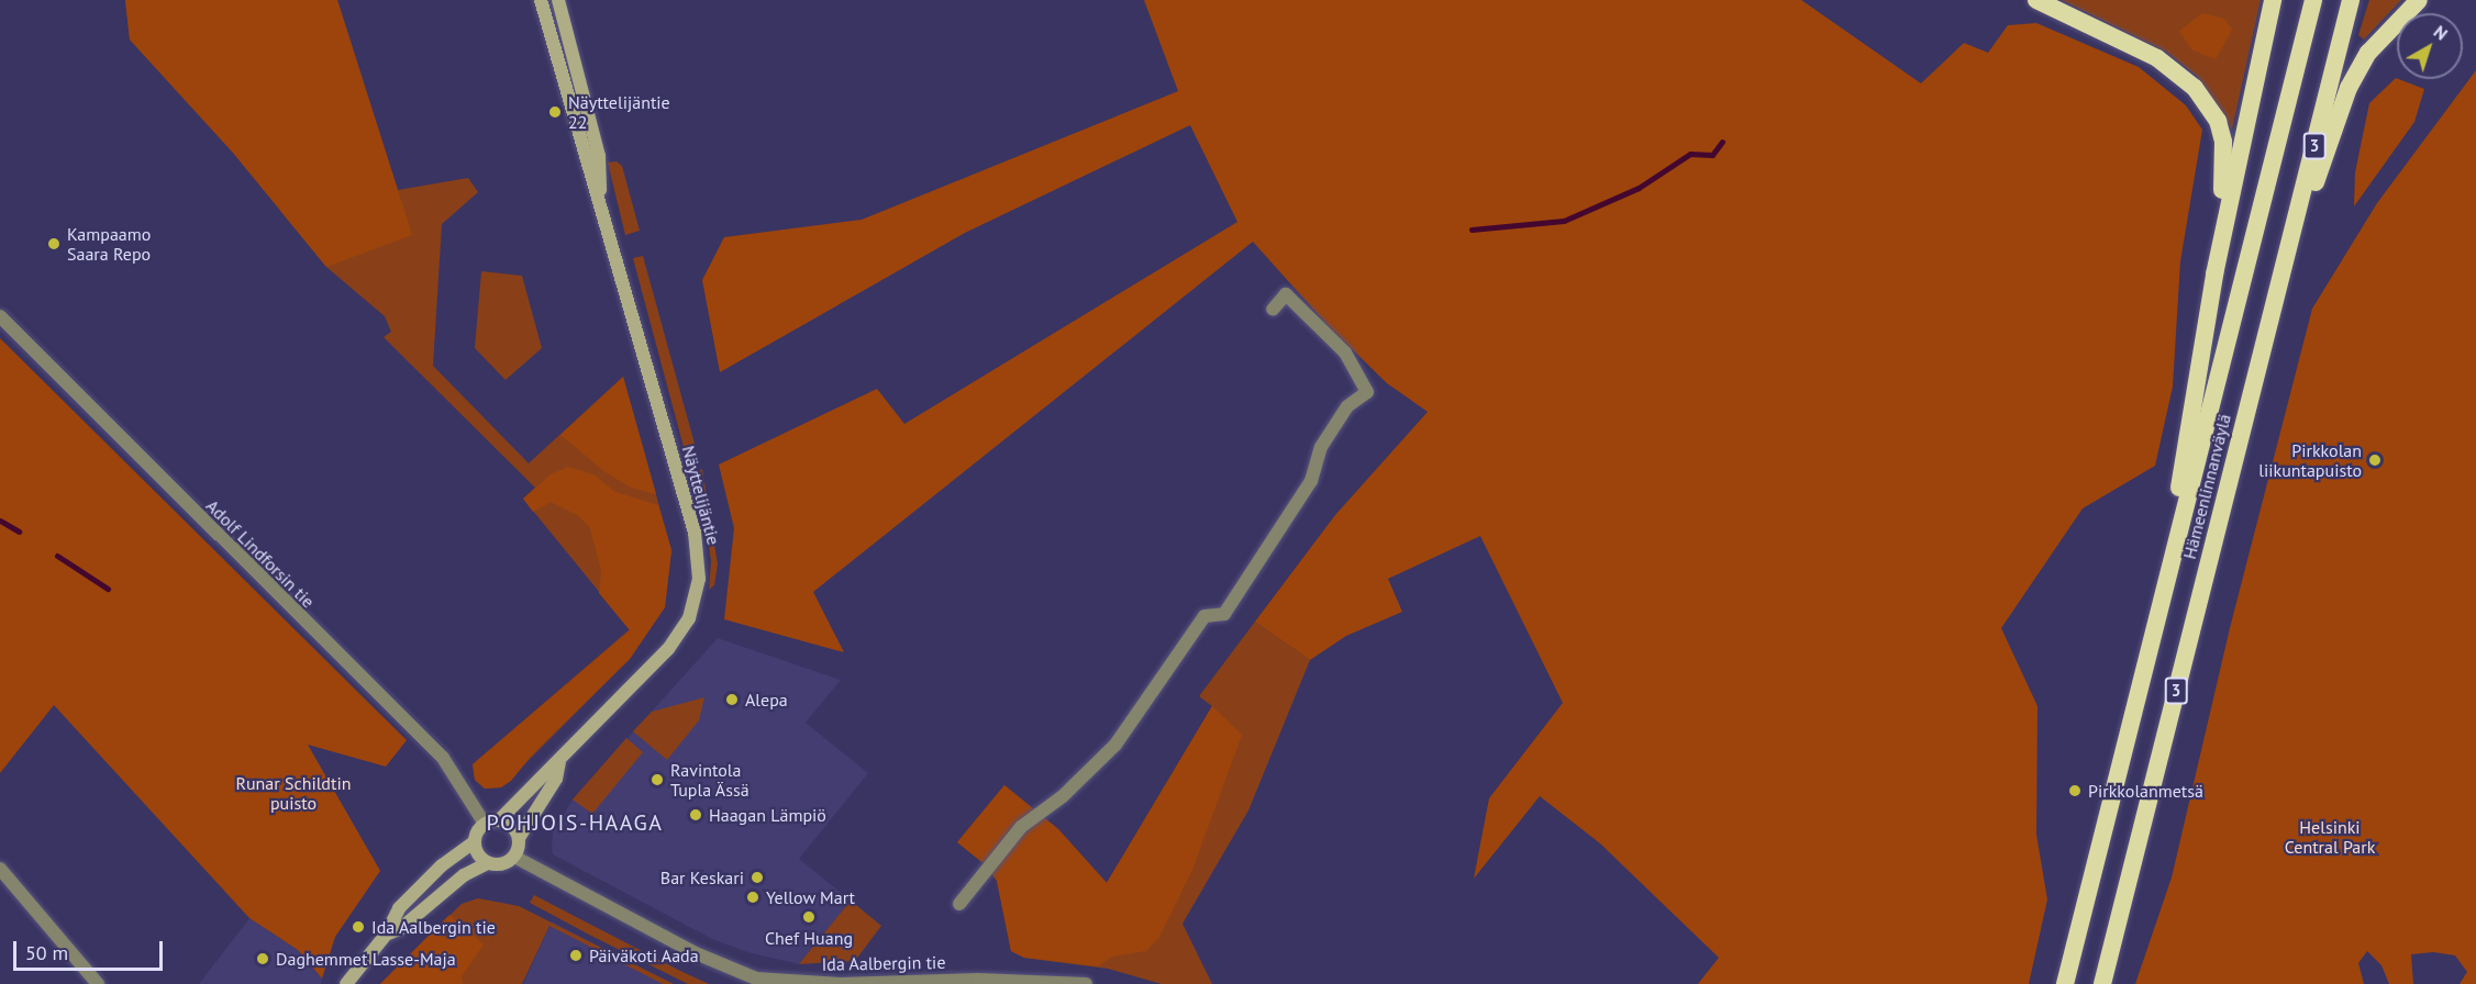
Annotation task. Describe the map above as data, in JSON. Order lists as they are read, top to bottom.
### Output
{
  "streets": {
    "highway": ["3", "Hämeenlinnanväylä"],
    "main road": ["Näyttelijäntie"],
    "street": ["Adolf Lindforsin tie", "Ida Aalbergin tie"]
  },
  "crossings": [
    ["Näyttelijäntie", "Adolf Lindforsin tie"],
    ["Näyttelijäntie", "Ida Aalbergin tie"],
    ["Adolf Lindforsin tie", "Ida Aalbergin tie"]
  ],
  "districts": ["POHJOIS-HAAGA"],
  "parks": ["Runar Schildtin puisto", "Helsinki Central Park"],
  "places": [
    "Näyttelijäntie 22",
    "Kampaamo Saara Repo",
    "Pirkkolan liikuntapuisto",
    "Alepa",
    "Ravintola Tupla Ässä",
    "Pirkkolanmetsä",
    "Haagan Lämpiö",
    "Bar Keskari",
    "Yellow Mart",
    "Chef Huang",
    "Ida Aalbergin tie",
    "Päiväkoti Aada",
    "Daghemmet Lasse-Maja"
  ],
  "scale_bar": "50 m",
  "north": "top right"
}
